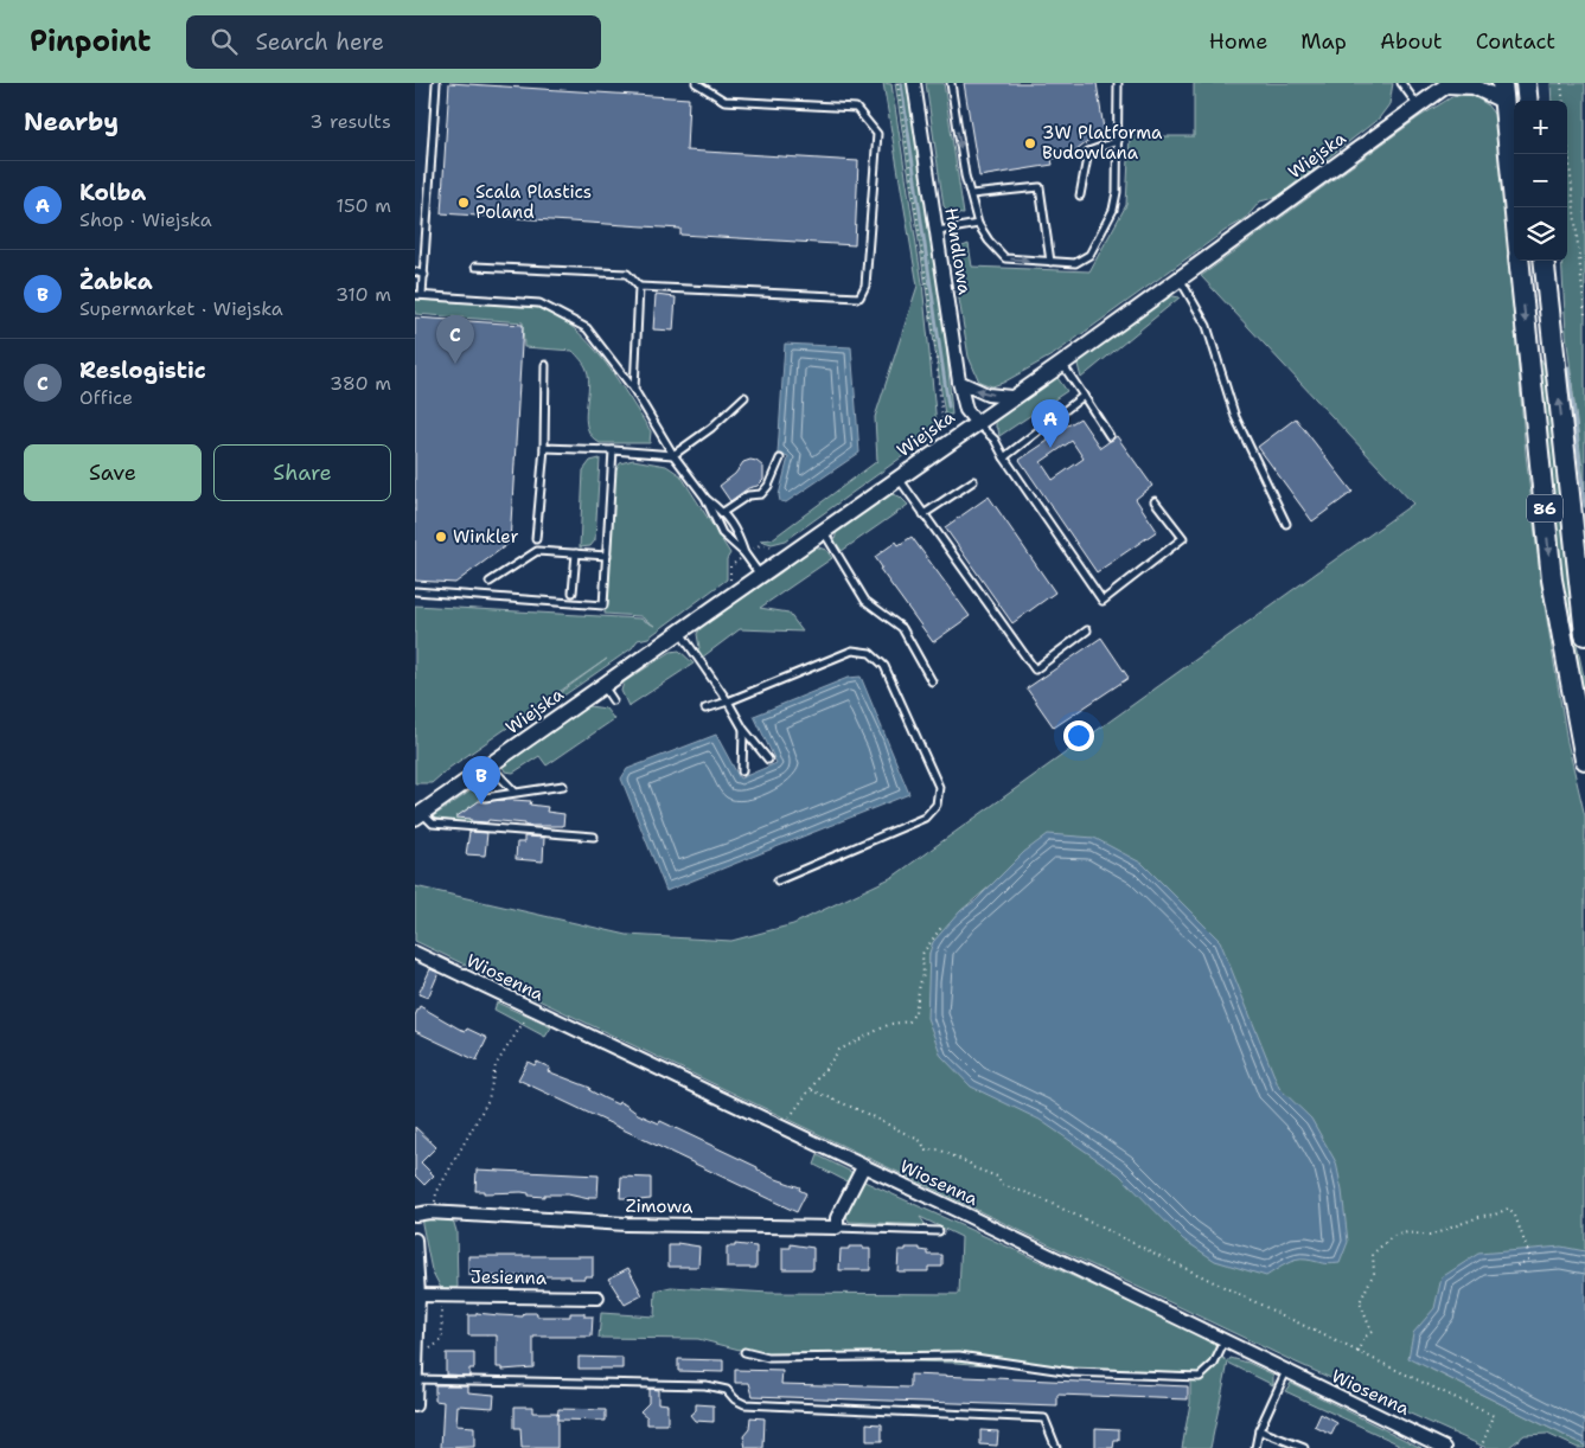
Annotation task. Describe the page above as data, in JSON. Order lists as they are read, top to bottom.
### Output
{
  "streets": {
    "main road": ["86"],
    "street": [
      "Wiejska",
      "Handlowa",
      "Wiosenna",
      "Zimowa",
      "Jesienna"
    ]
  },
  "crossings": [
    ["Wiejska", "Handlowa"]
  ],
  "places": ["3W Platforma Budowlana", "Scala Plastics Poland", "Winkler"],
  "page": {
    "header": "Pinpoint",
    "search": "Search here",
    "nav": [
      "Home",
      "Map",
      "About",
      "Contact"
    ],
    "heading": ["Nearby", "3 results"],
    "map_buttons": ["+", "−"],
    "list": [
      {
        "mark": "A",
        "name": "Kolba",
        "note": "Shop · Wiejska",
        "value": "150 m"
      },
      {
        "mark": "B",
        "name": "Żabka",
        "note": "Supermarket · Wiejska",
        "value": "310 m"
      },
      {
        "mark": "C",
        "name": "Reslogistic",
        "note": "Office",
        "value": "380 m"
      }
    ],
    "pins": ["C", "A", "B"],
    "buttons": ["Save", "Share"]
  }
}
